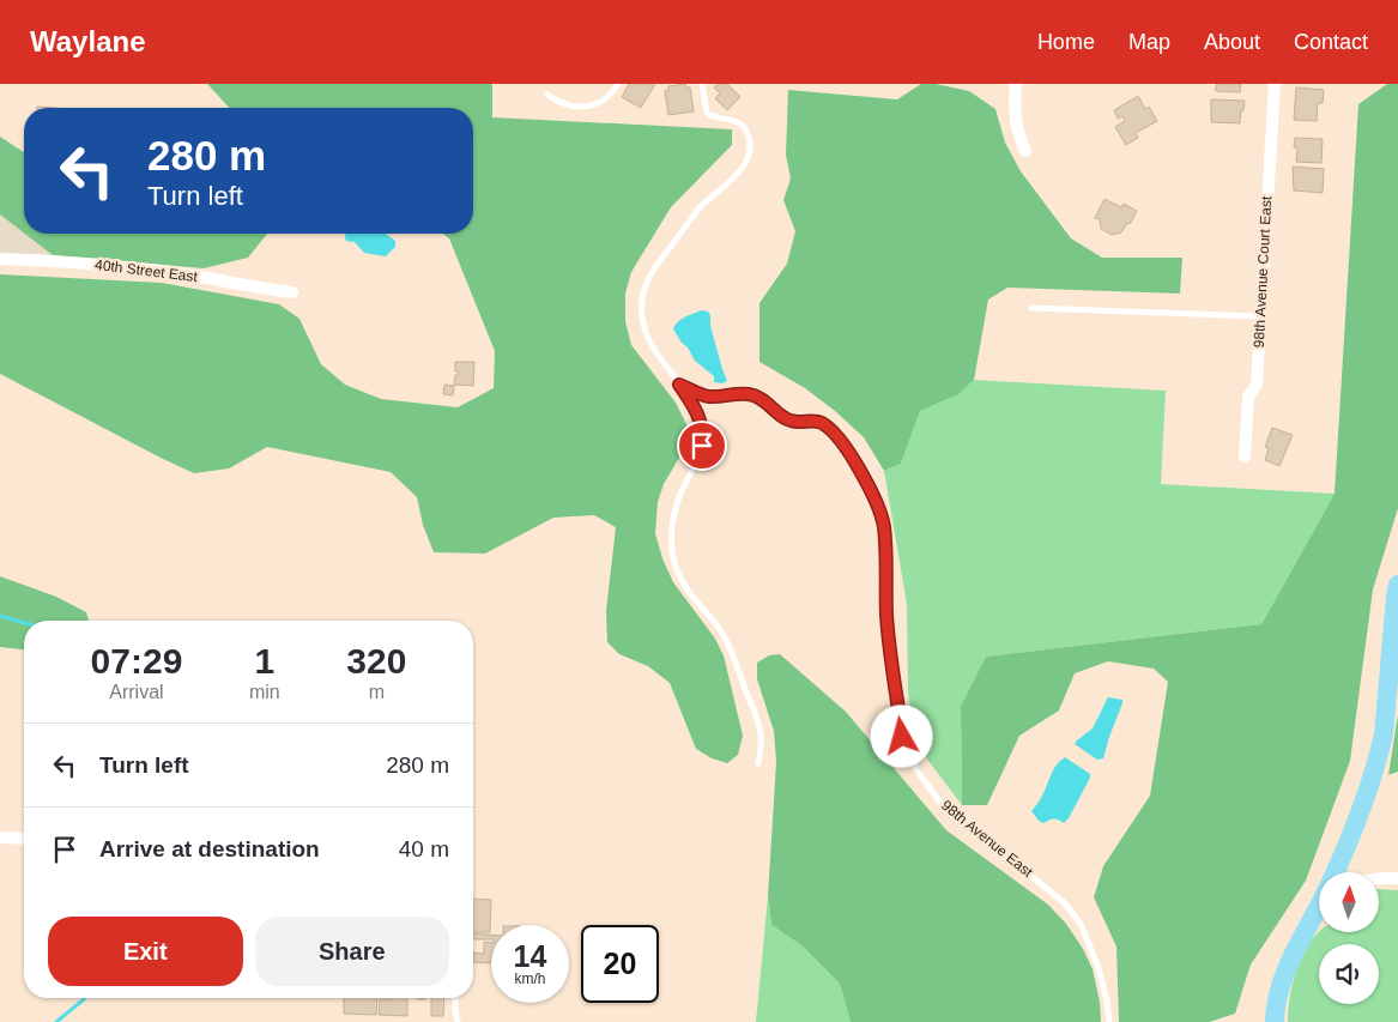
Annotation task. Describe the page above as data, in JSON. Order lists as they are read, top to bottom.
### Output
{
  "streets": {
    "street": ["40th Street East", "98th Avenue Court East"],
    "lane": ["98th Avenue East"]
  },
  "north": "top",
  "page": {
    "header": "Waylane",
    "nav": [
      "Home",
      "Map",
      "About",
      "Contact"
    ],
    "turn": ["280 m", "Turn left"],
    "eta": [
      "07:29",
      "Arrival",
      "1",
      "min",
      "320",
      "m"
    ],
    "list": [
      {
        "name": "Turn left",
        "value": "280 m"
      },
      {
        "name": "Arrive at destination",
        "value": "40 m"
      }
    ],
    "buttons": ["Exit", "Share"],
    "speed": "14 km/h",
    "limit": "20"
  }
}
